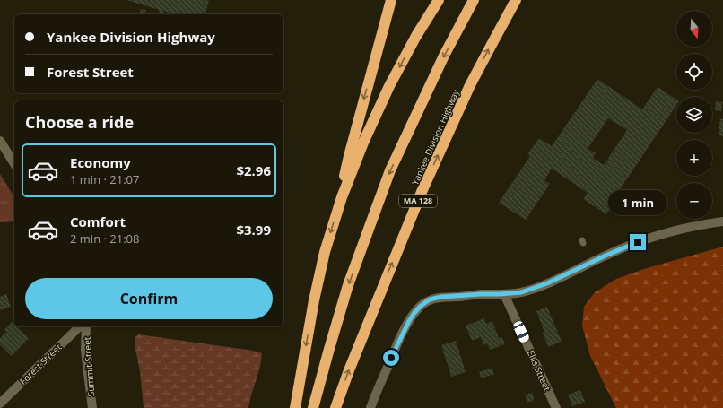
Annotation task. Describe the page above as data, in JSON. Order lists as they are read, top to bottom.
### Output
{
  "streets": {
    "highway": ["Yankee Division Highway", "MA 128"],
    "street": ["Forest Street", "Summit Street", "Ellis Street"]
  },
  "north": "bottom",
  "page": {
    "map_buttons": ["+", "−"],
    "banner": ["Yankee Division Highway", "Forest Street"],
    "heading": "Choose a ride",
    "list": [
      {
        "name": "Economy",
        "note": "1 min · 21:07",
        "value": "$2.96"
      },
      {
        "name": "Comfort",
        "note": "2 min · 21:08",
        "value": "$3.99"
      }
    ],
    "bubble": "1 min",
    "buttons": "Confirm"
  }
}
